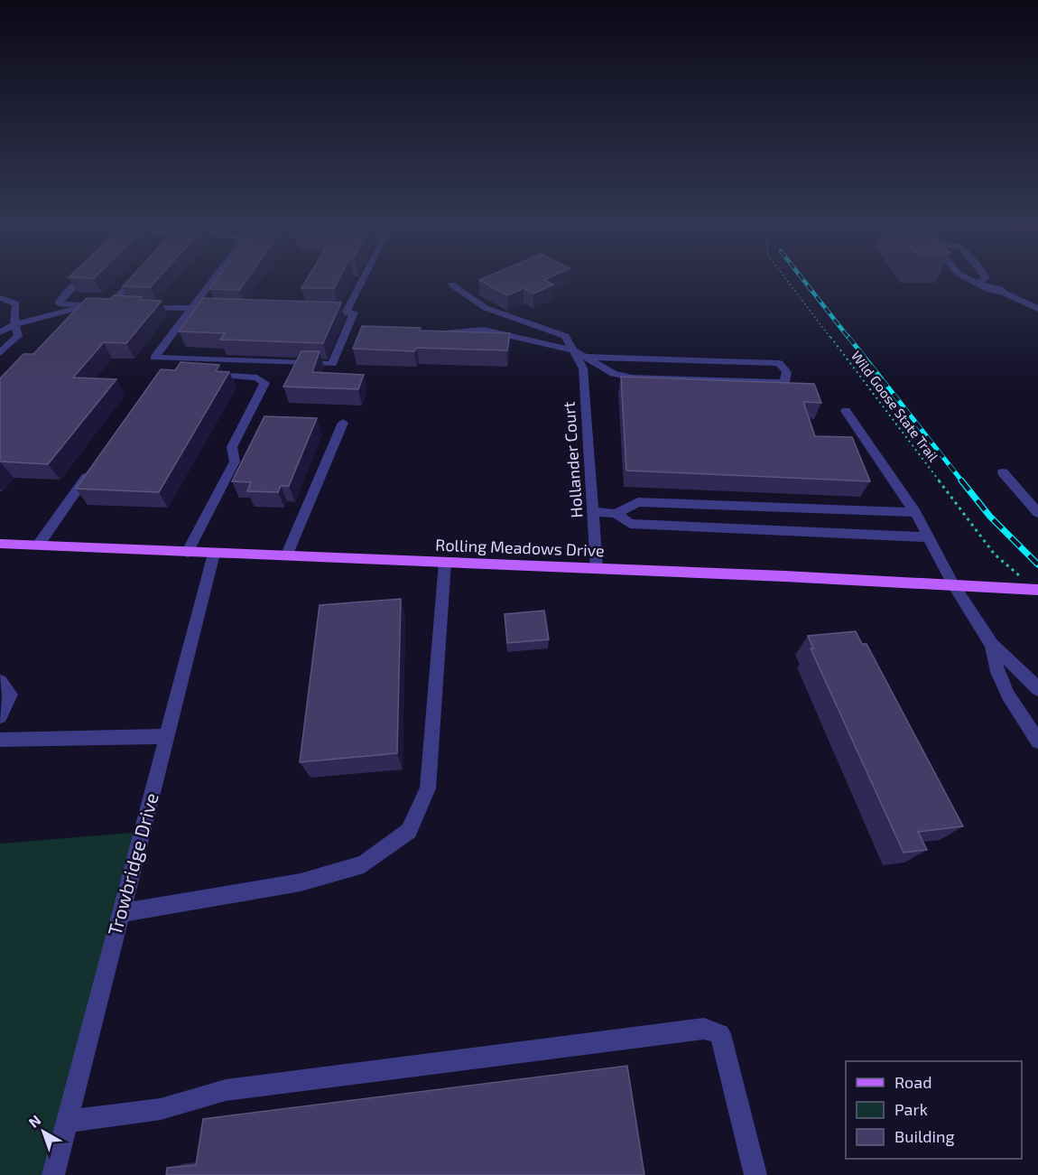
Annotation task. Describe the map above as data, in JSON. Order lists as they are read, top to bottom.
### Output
{
  "streets": {
    "main road": ["Rolling Meadows Drive"],
    "street": ["Hollander Court", "Trowbridge Drive"],
    "path": ["Wild Goose State Trail"]
  },
  "crossings": [
    ["Wild Goose State Trail", "Rolling Meadows Drive"],
    ["Hollander Court", "Rolling Meadows Drive"],
    ["Rolling Meadows Drive", "Trowbridge Drive"]
  ],
  "legend": ["Road", "Park", "Building"],
  "north": "top left"
}
